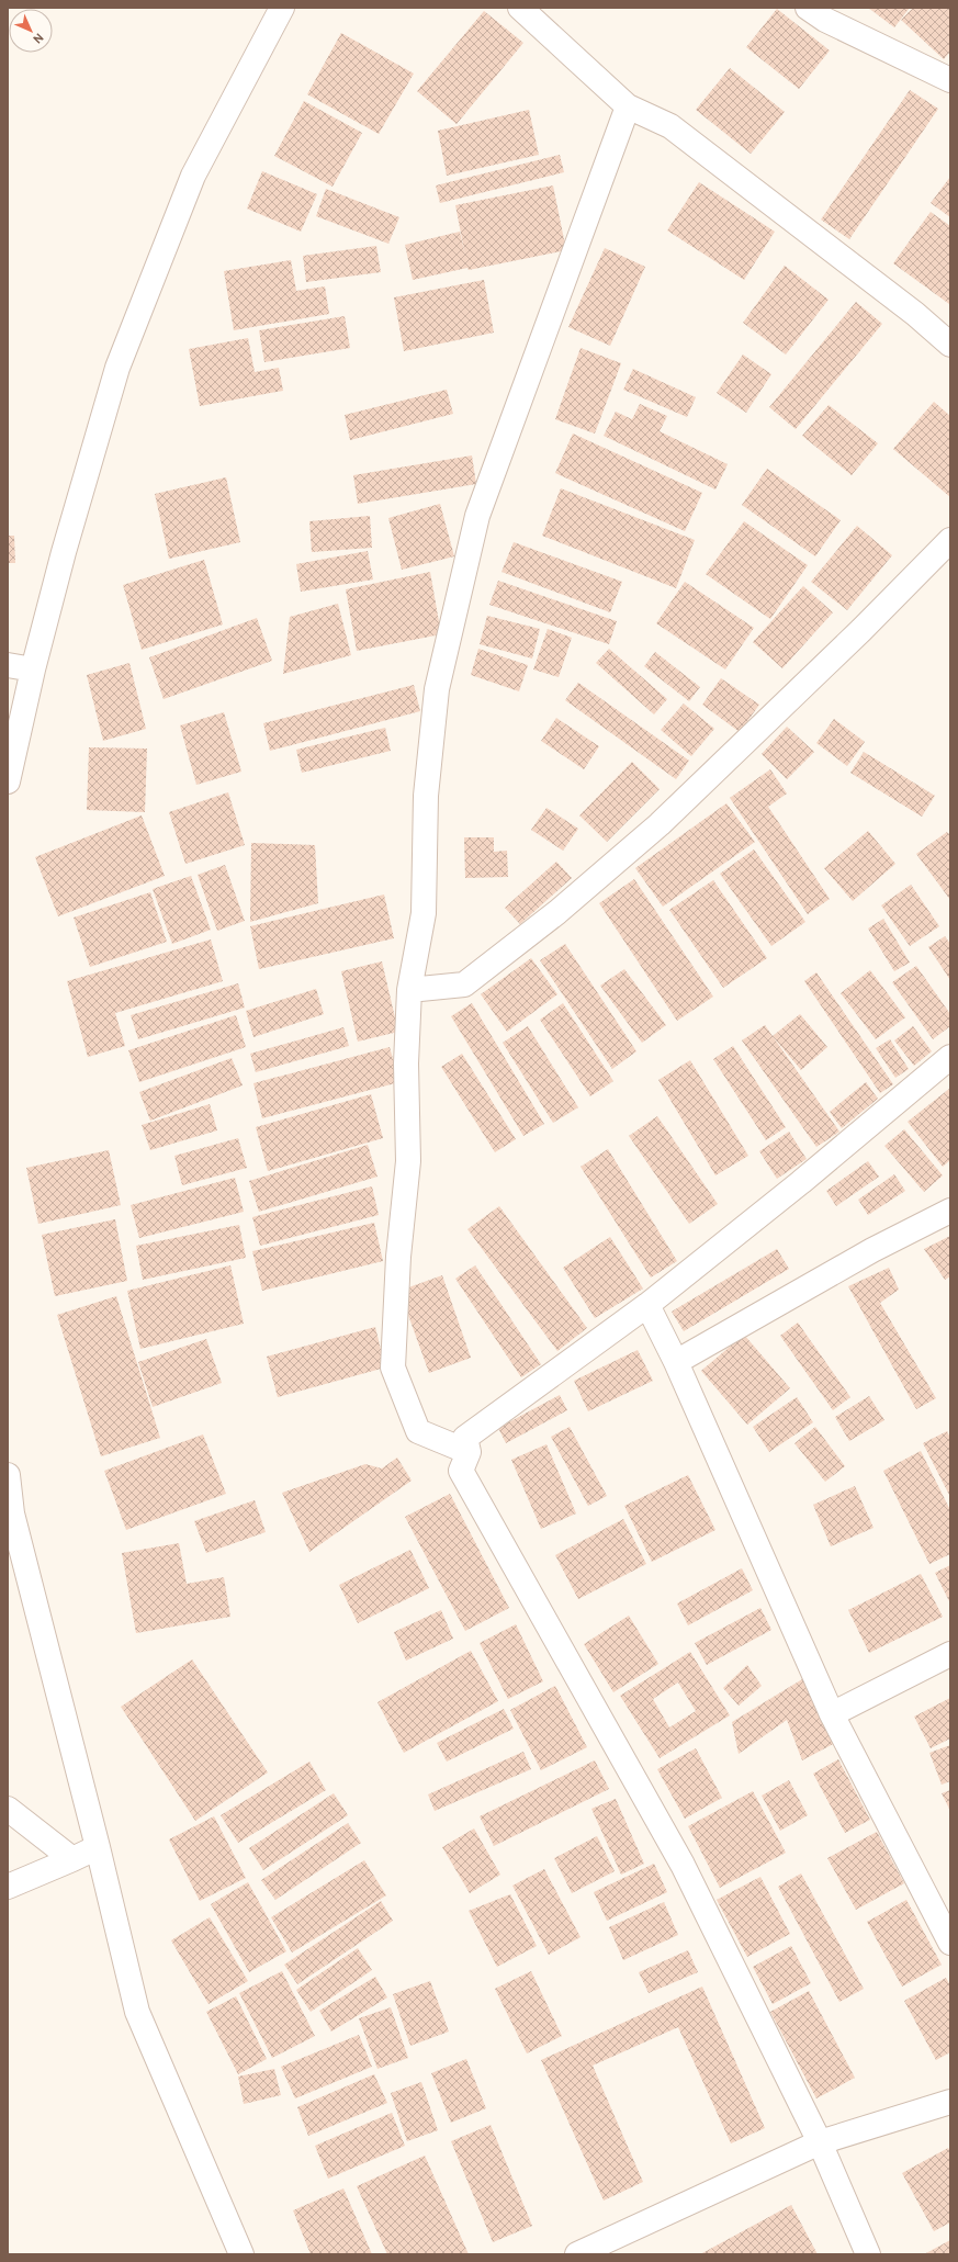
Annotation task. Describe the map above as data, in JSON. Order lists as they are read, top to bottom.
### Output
{
  "north": "bottom right"
}
